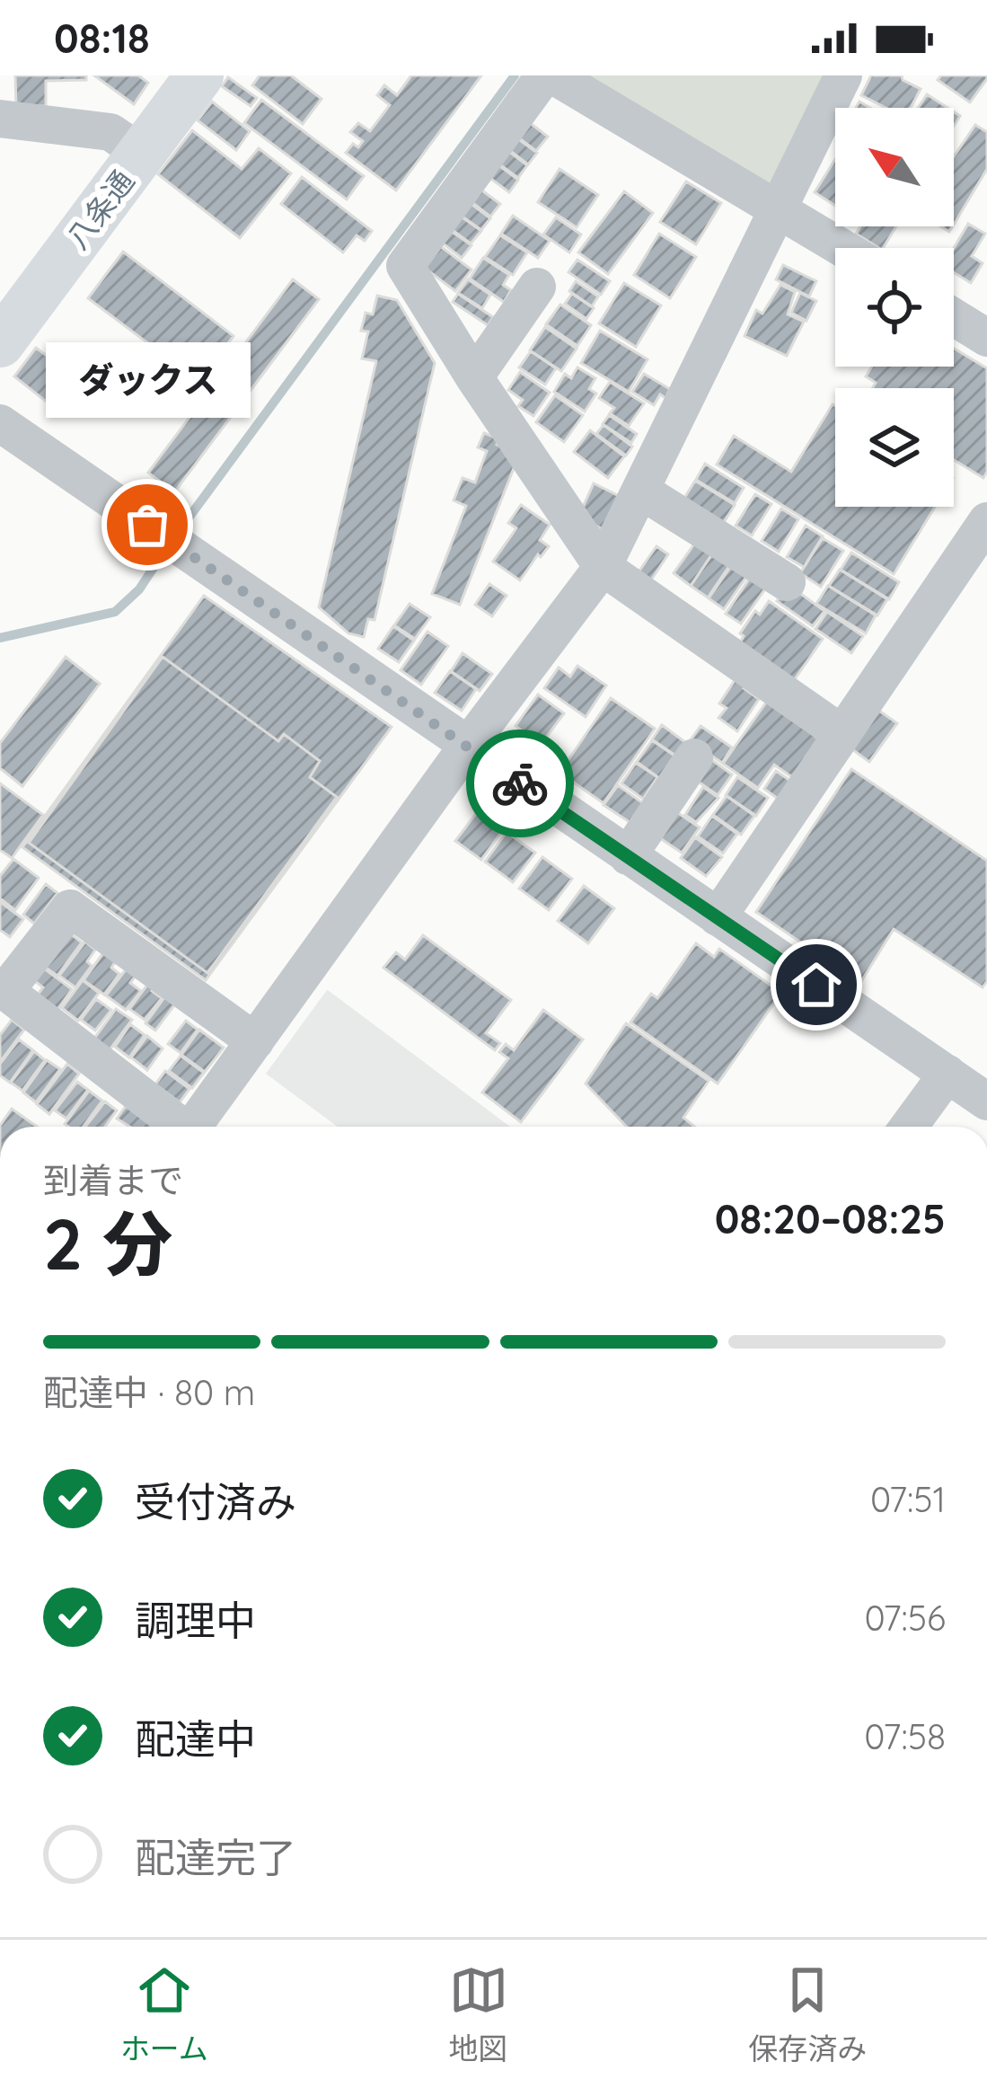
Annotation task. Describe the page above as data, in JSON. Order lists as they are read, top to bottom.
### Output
{
  "streets": {
    "main road": ["八条通"]
  },
  "places": ["ダックス"],
  "north": "top left",
  "page": {
    "status": "08:18",
    "bubble": "ダックス",
    "heading": ["2 分", "到着まで", "08:20–08:25"],
    "bar": "配達中 · 80 m",
    "list": [
      ["受付済み", "07:51"],
      ["調理中", "07:56"],
      ["配達中", "07:58"],
      "配達完了"
    ],
    "tabs": ["ホーム", "地図", "保存済み"]
  }
}
